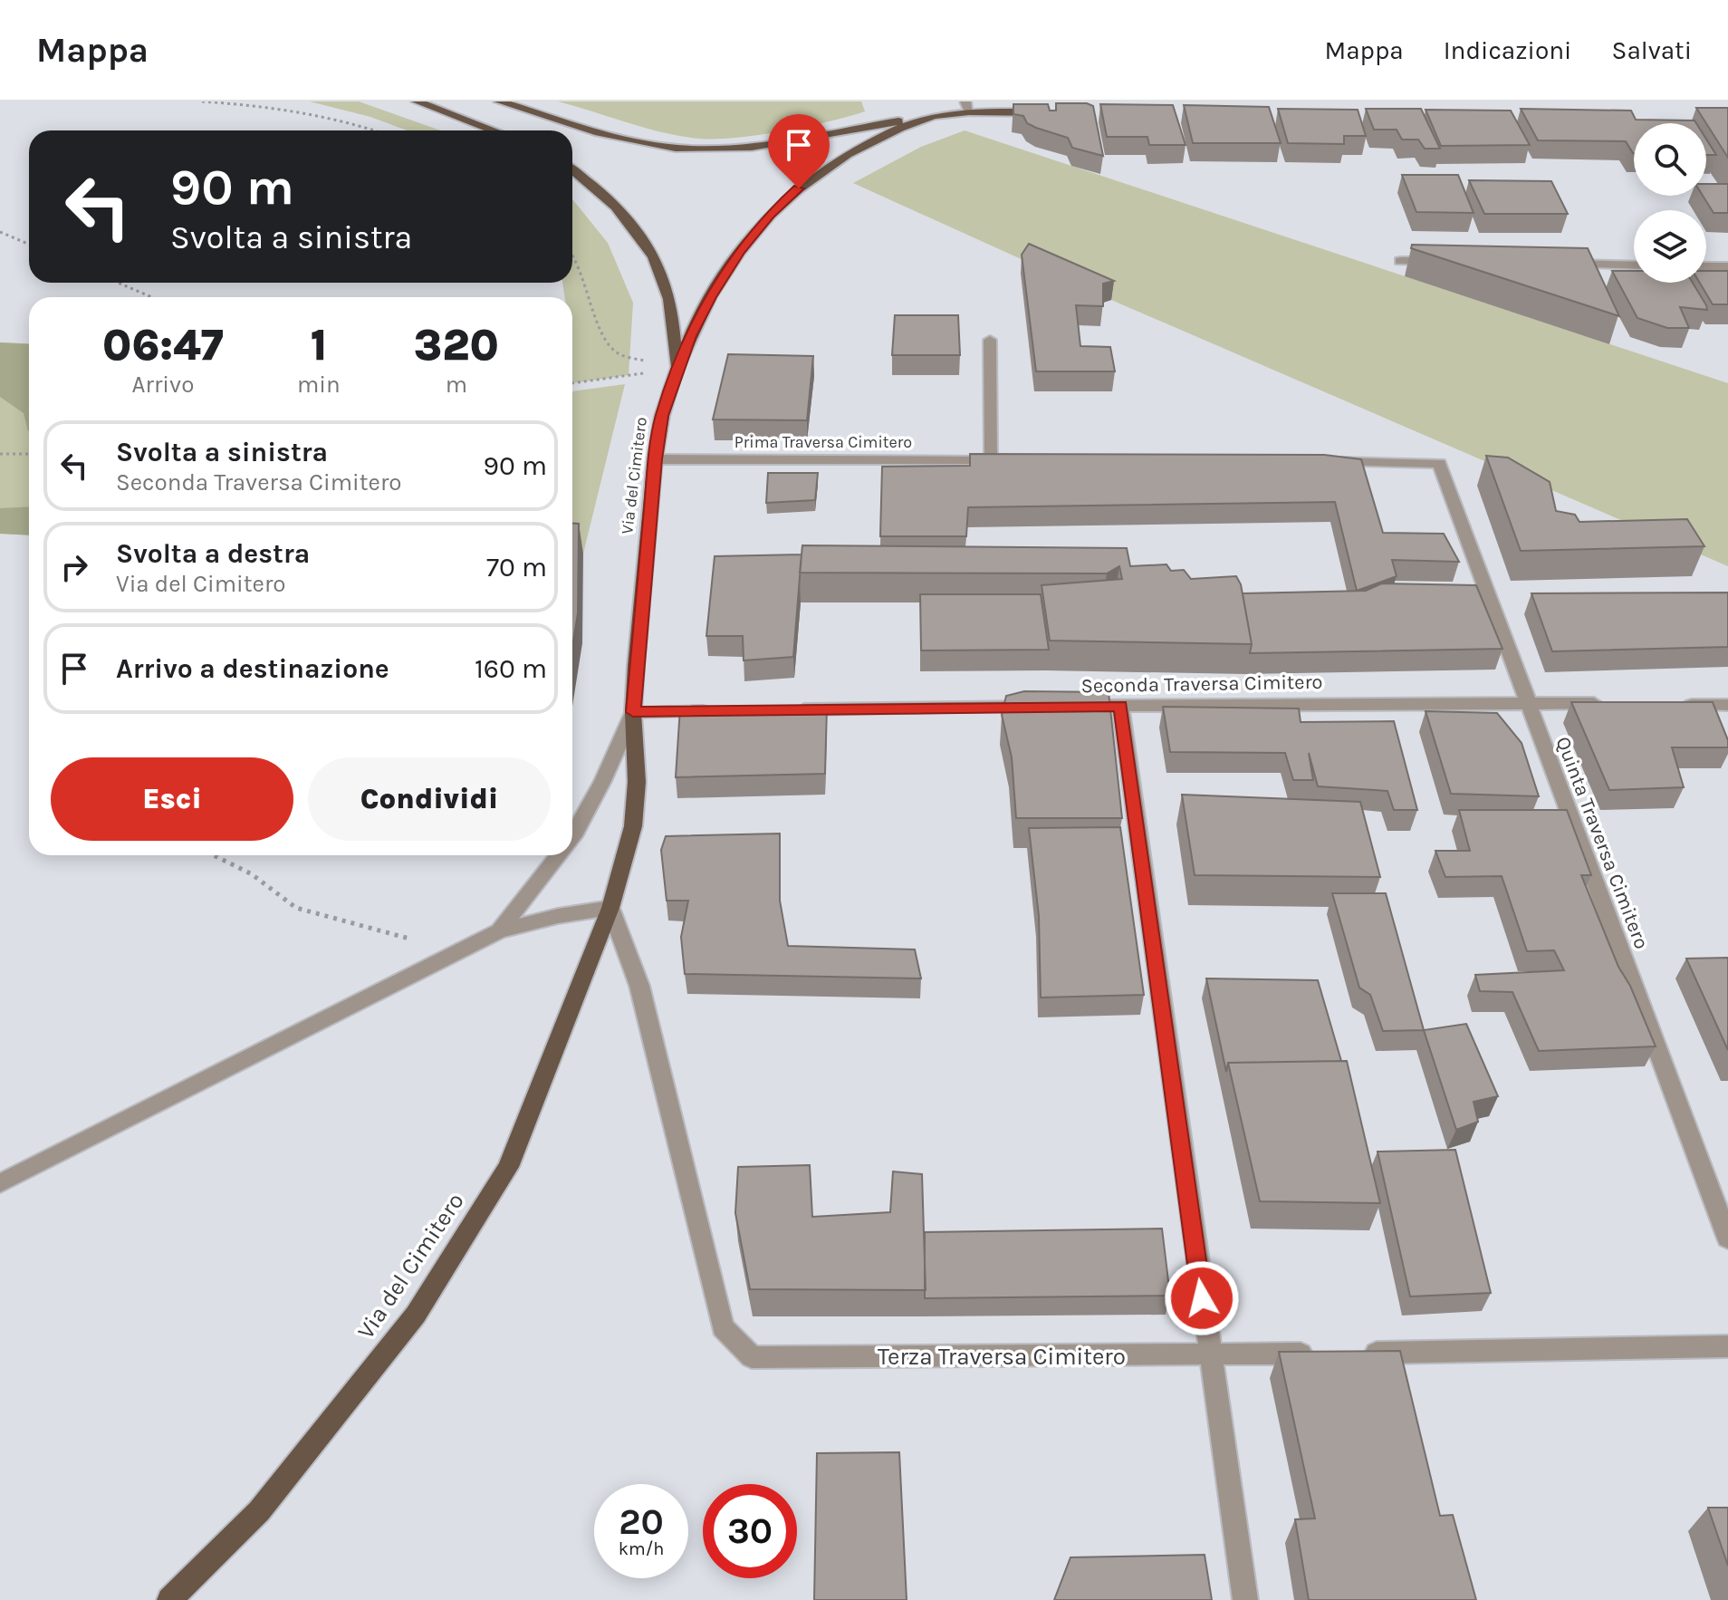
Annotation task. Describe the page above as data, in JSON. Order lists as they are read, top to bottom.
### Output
{
  "streets": {
    "main road": ["Via del Cimitero"],
    "street": [
      "Prima Traversa Cimitero",
      "Seconda Traversa Cimitero",
      "Quinta Traversa Cimitero",
      "Terza Traversa Cimitero"
    ]
  },
  "crossings": [
    ["Prima Traversa Cimitero", "Via del Cimitero"],
    ["Via del Cimitero", "Terza Traversa Cimitero"],
    ["Seconda Traversa Cimitero", "Quinta Traversa Cimitero"]
  ],
  "page": {
    "header": "Mappa",
    "nav": ["Mappa", "Indicazioni", "Salvati"],
    "turn": ["90 m", "Svolta a sinistra"],
    "eta": [
      "06:47",
      "Arrivo",
      "1",
      "min",
      "320",
      "m"
    ],
    "list": [
      {
        "name": "Svolta a sinistra",
        "note": "Seconda Traversa Cimitero",
        "value": "90 m"
      },
      {
        "name": "Svolta a destra",
        "note": "Via del Cimitero",
        "value": "70 m"
      },
      {
        "name": "Arrivo a destinazione",
        "value": "160 m"
      }
    ],
    "buttons": ["Esci", "Condividi"],
    "speed": "20 km/h",
    "limit": "30"
  }
}
